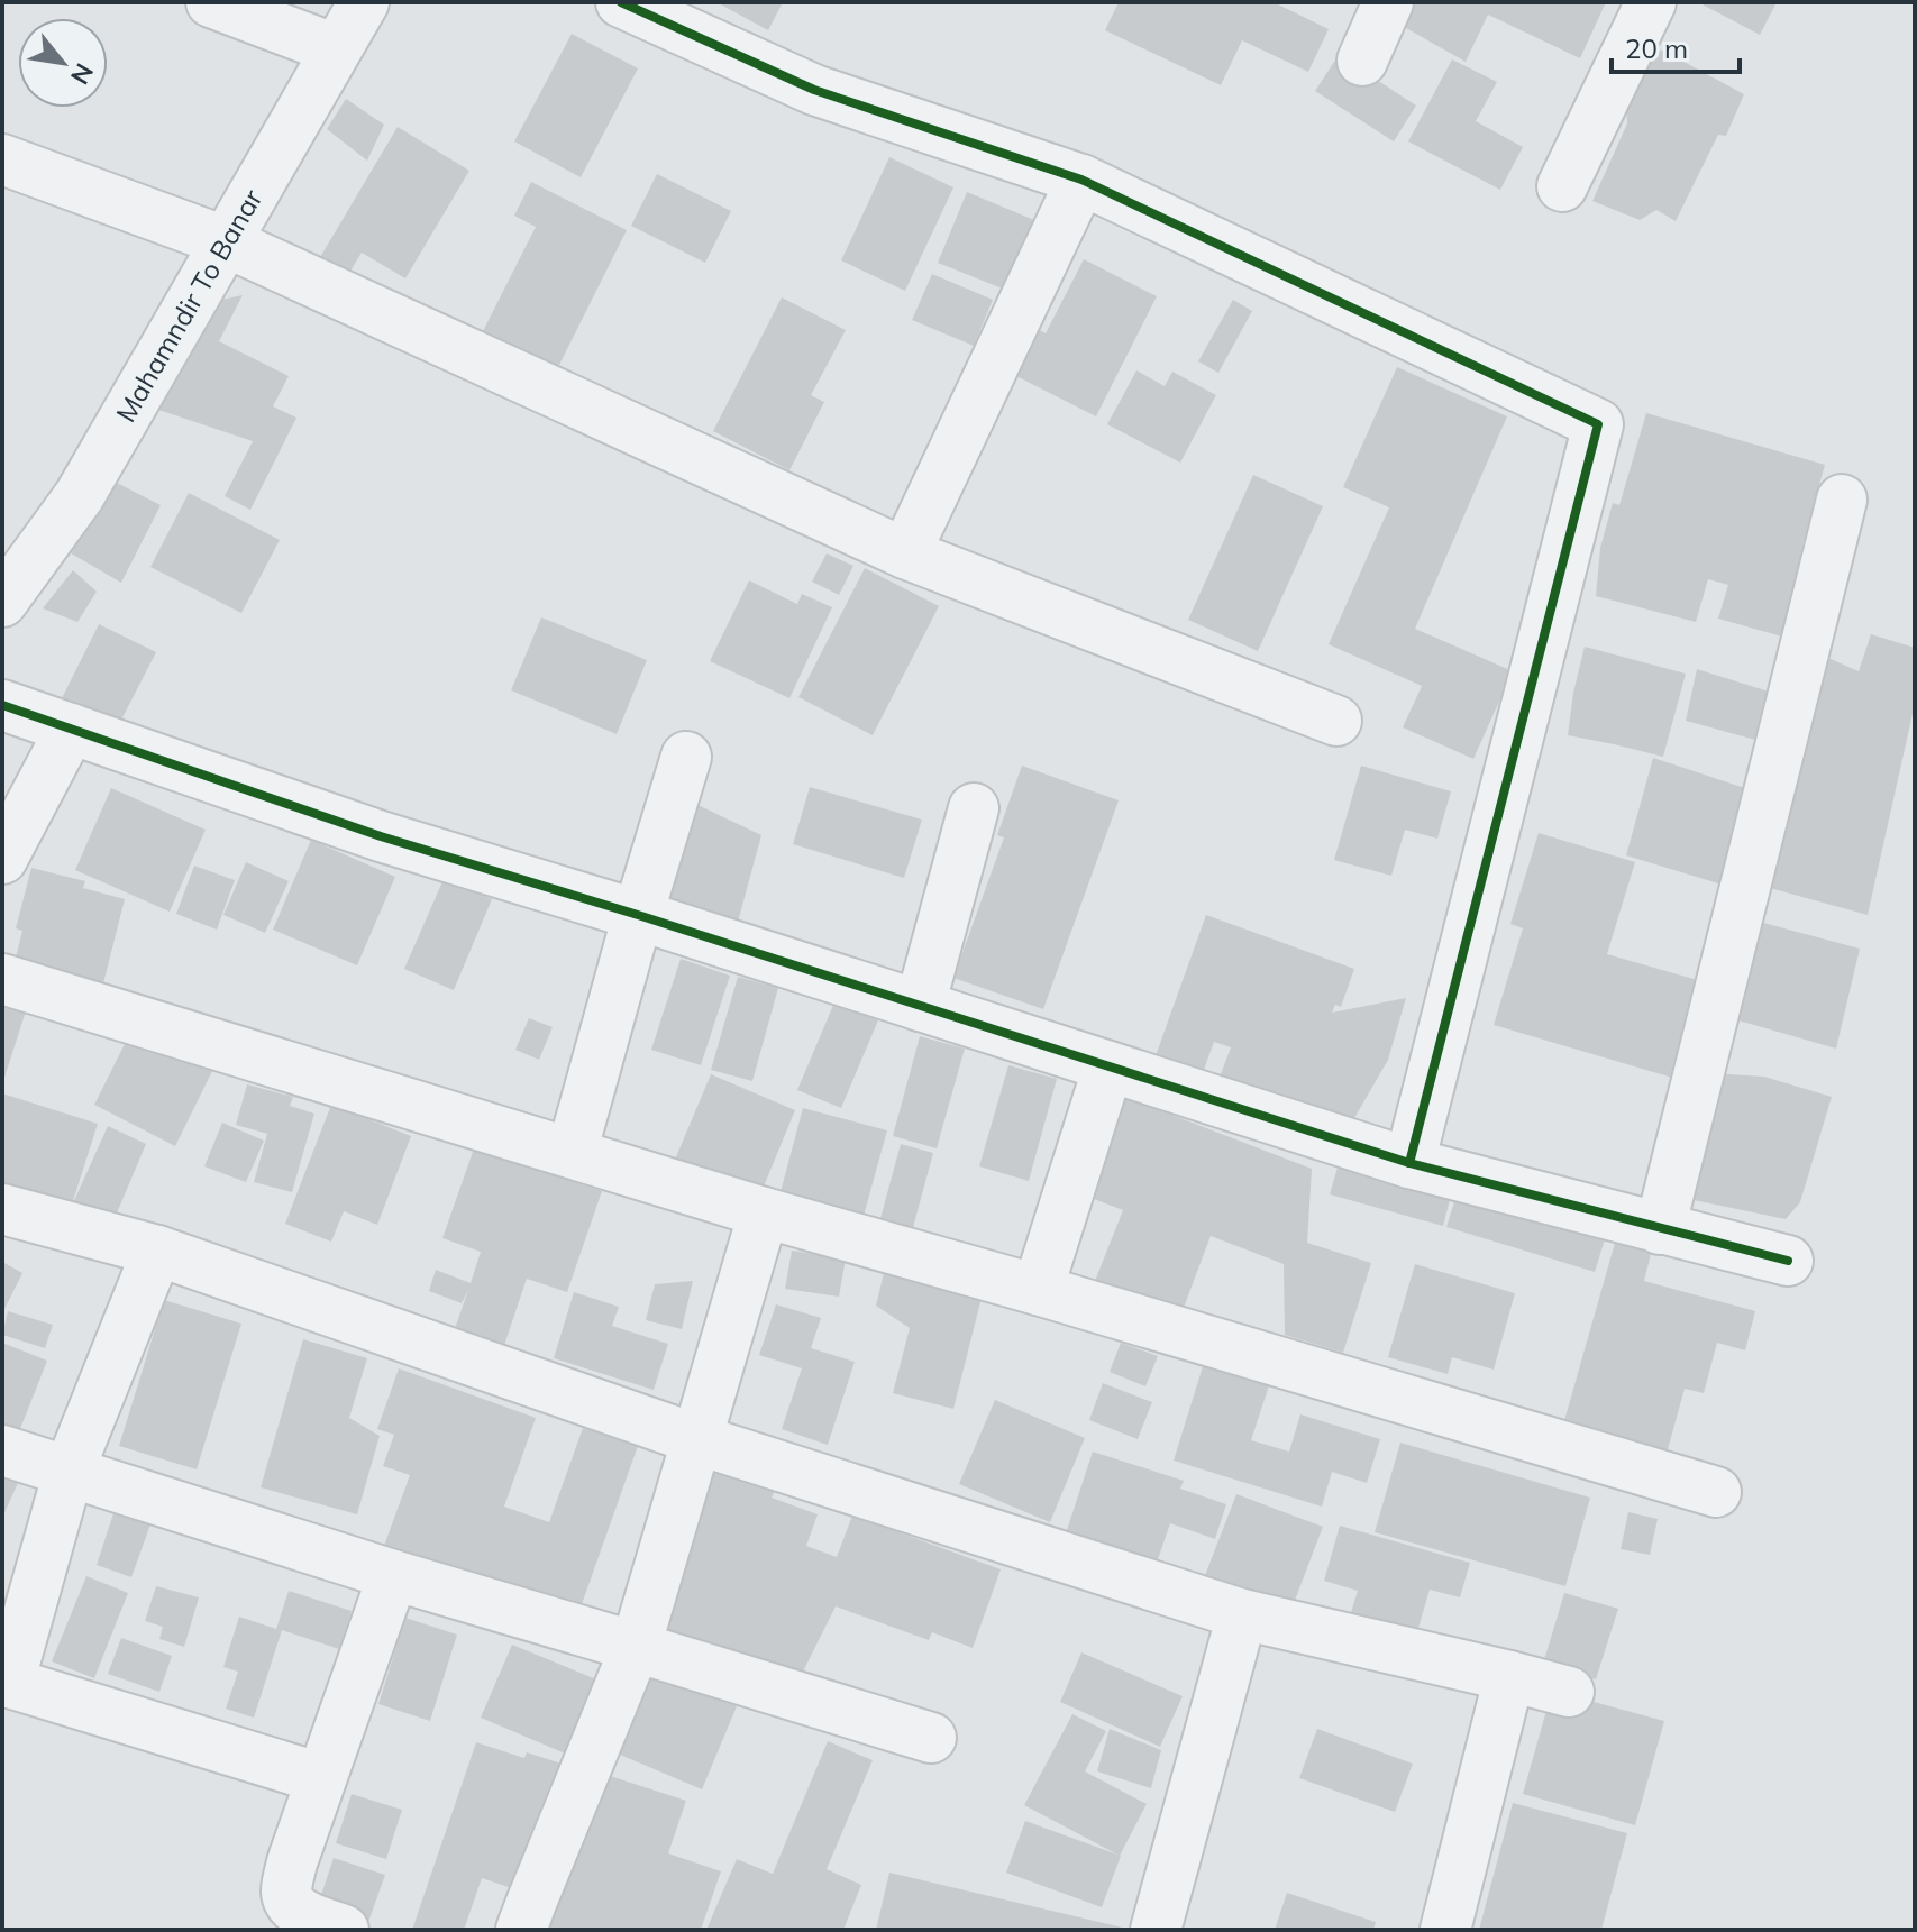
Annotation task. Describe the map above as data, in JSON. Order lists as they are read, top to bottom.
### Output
{
  "streets": {
    "street": ["Mahamndir To Banar"]
  },
  "scale_bar": "20 m",
  "north": "bottom right"
}
